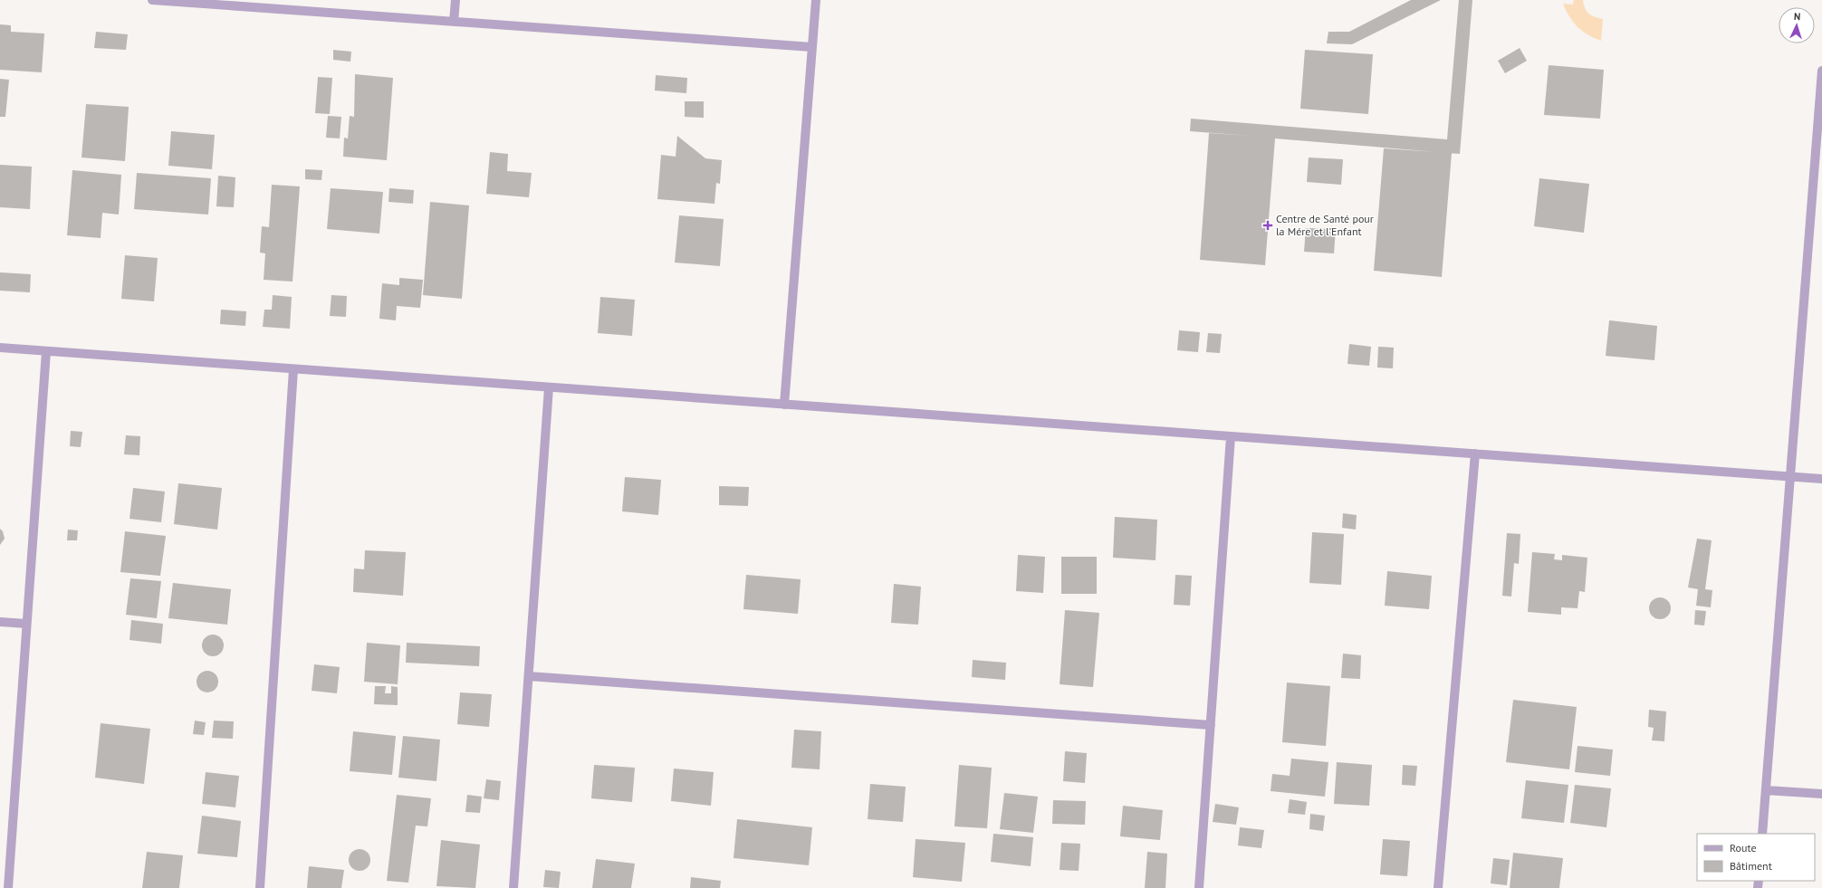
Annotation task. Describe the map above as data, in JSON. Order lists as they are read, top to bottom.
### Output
{
  "places": {
    "health": ["Centre de Santé pour la Mére et l'Enfant"]
  },
  "legend": ["Route", "Bâtiment"],
  "north": "top"
}
